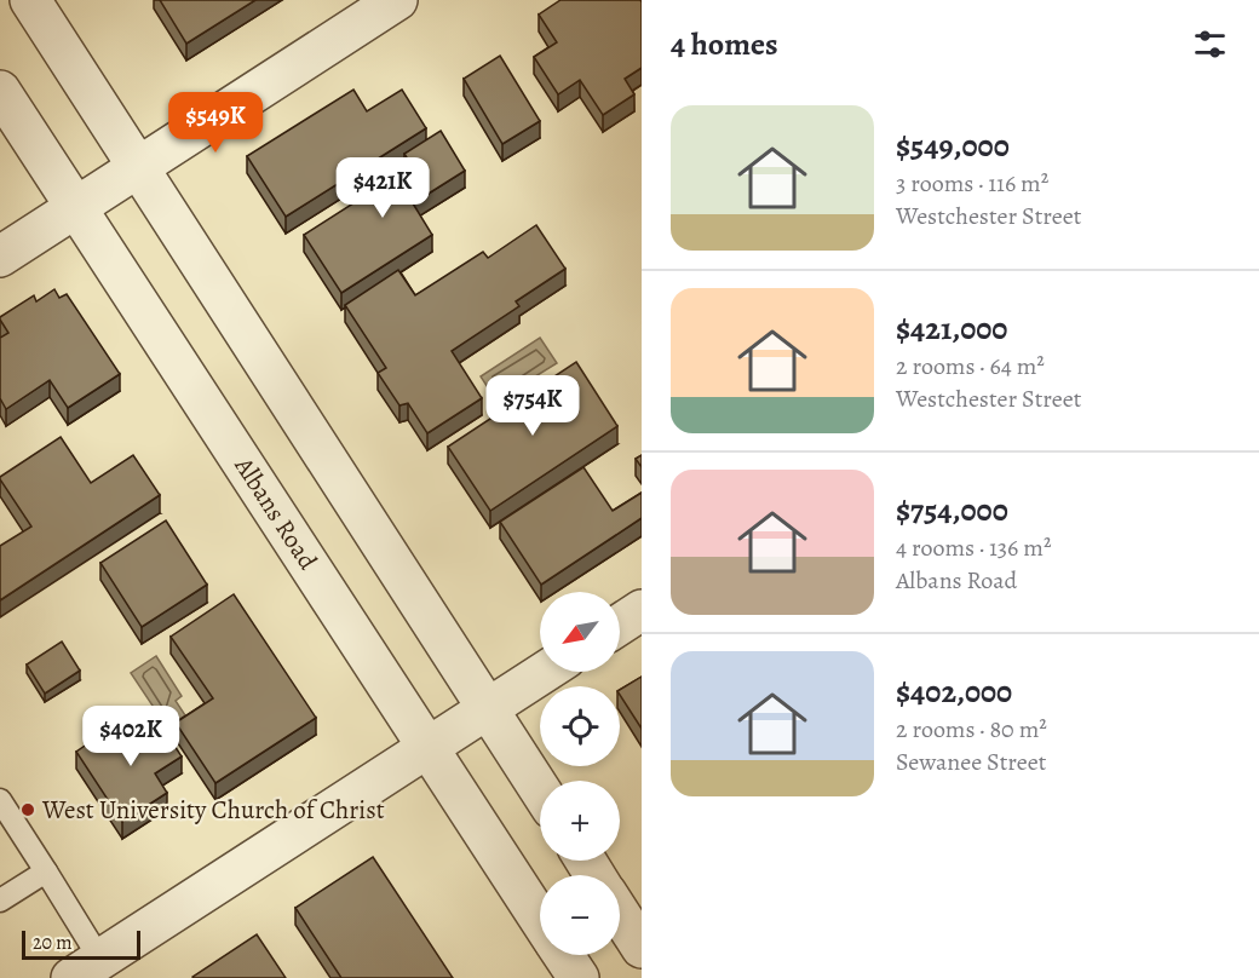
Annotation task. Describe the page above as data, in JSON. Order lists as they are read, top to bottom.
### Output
{
  "streets": {
    "street": ["Albans Road"]
  },
  "places": ["West University Church of Christ"],
  "scale_bar": "20 m",
  "north": "bottom left",
  "page": {
    "heading": "4 homes",
    "list": [
      {
        "name": "$549,000",
        "note": "3 rooms · 116 m² · Westchester Street"
      },
      {
        "name": "$421,000",
        "note": "2 rooms · 64 m² · Westchester Street"
      },
      {
        "name": "$754,000",
        "note": "4 rooms · 136 m² · Albans Road"
      },
      {
        "name": "$402,000",
        "note": "2 rooms · 80 m² · Sewanee Street"
      }
    ],
    "price": [
      "$549K",
      "$421K",
      "$754K",
      "$402K"
    ],
    "map_buttons": ["+", "−"],
    "scale": "20 m"
  }
}
